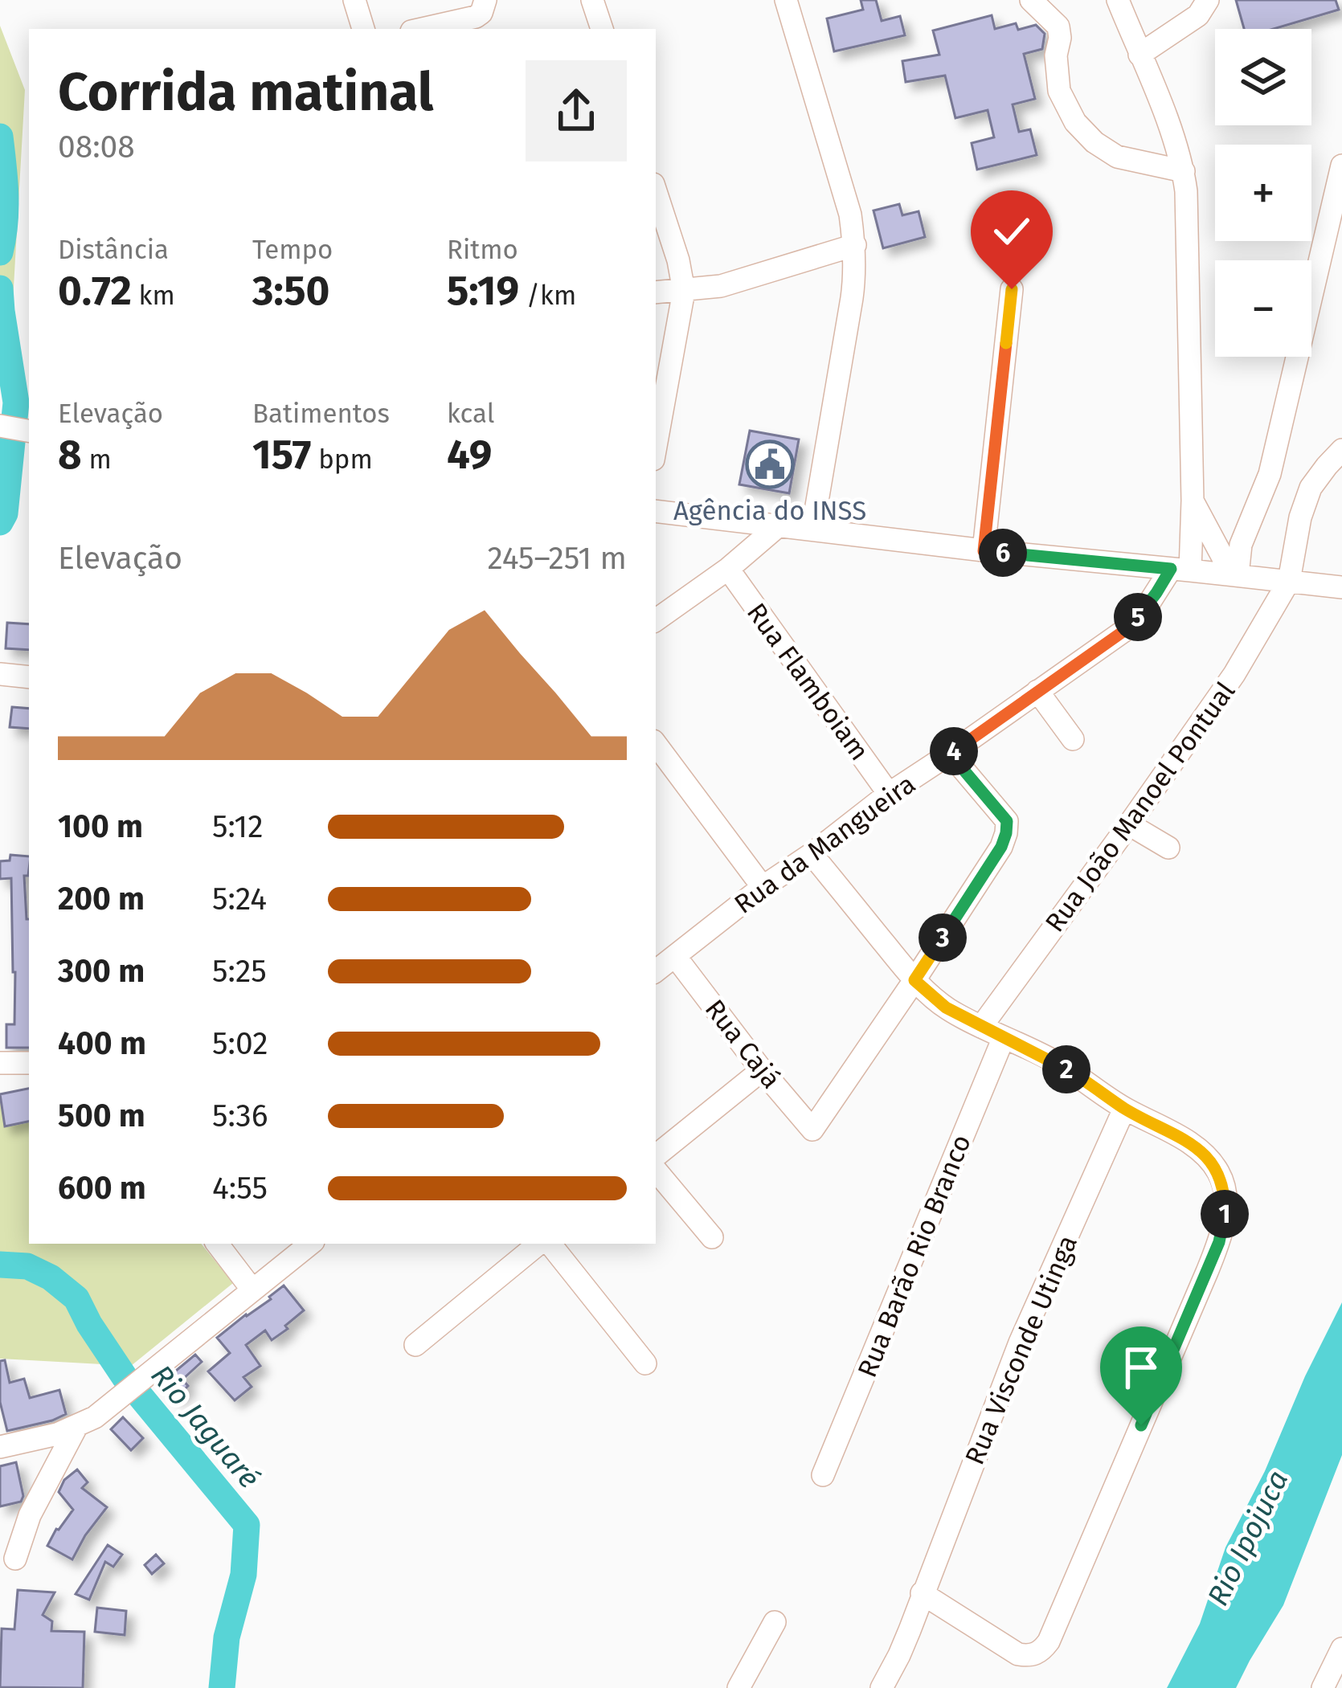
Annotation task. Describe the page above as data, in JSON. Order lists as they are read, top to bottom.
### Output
{
  "streets": {
    "street": [
      "Rua Flamboiam",
      "Rua João Manoel Pontual",
      "Rua da Mangueira",
      "Rua Cajá",
      "Rua Barão Rio Branco",
      "Rua Visconde Utinga"
    ]
  },
  "crossings": [
    ["Rua Flamboiam", "Rua da Mangueira"],
    ["Rua da Mangueira", "Rua Cajá"]
  ],
  "water": ["Rio Jaguaré", "Rio Ipojuca"],
  "places": {
    "public building": ["Agência do INSS"]
  },
  "page": {
    "map_buttons": ["+", "−"],
    "heading": ["Corrida matinal", "08:08"],
    "stats": [
      ["Distância", "0.72 km"],
      ["Tempo", "3:50"],
      ["Ritmo", "5:19 /km"],
      ["Elevação", "8 m"],
      ["Batimentos", "157 bpm"],
      ["kcal", "49"]
    ],
    "chart": ["Elevação", "245–251 m"],
    "pins": [
      "6",
      "5",
      "4",
      "3",
      "2",
      "1"
    ],
    "list": [
      {
        "name": "100 m",
        "note": "5:12"
      },
      {
        "name": "200 m",
        "note": "5:24"
      },
      {
        "name": "300 m",
        "note": "5:25"
      },
      {
        "name": "400 m",
        "note": "5:02"
      },
      {
        "name": "500 m",
        "note": "5:36"
      },
      {
        "name": "600 m",
        "note": "4:55"
      }
    ]
  }
}
